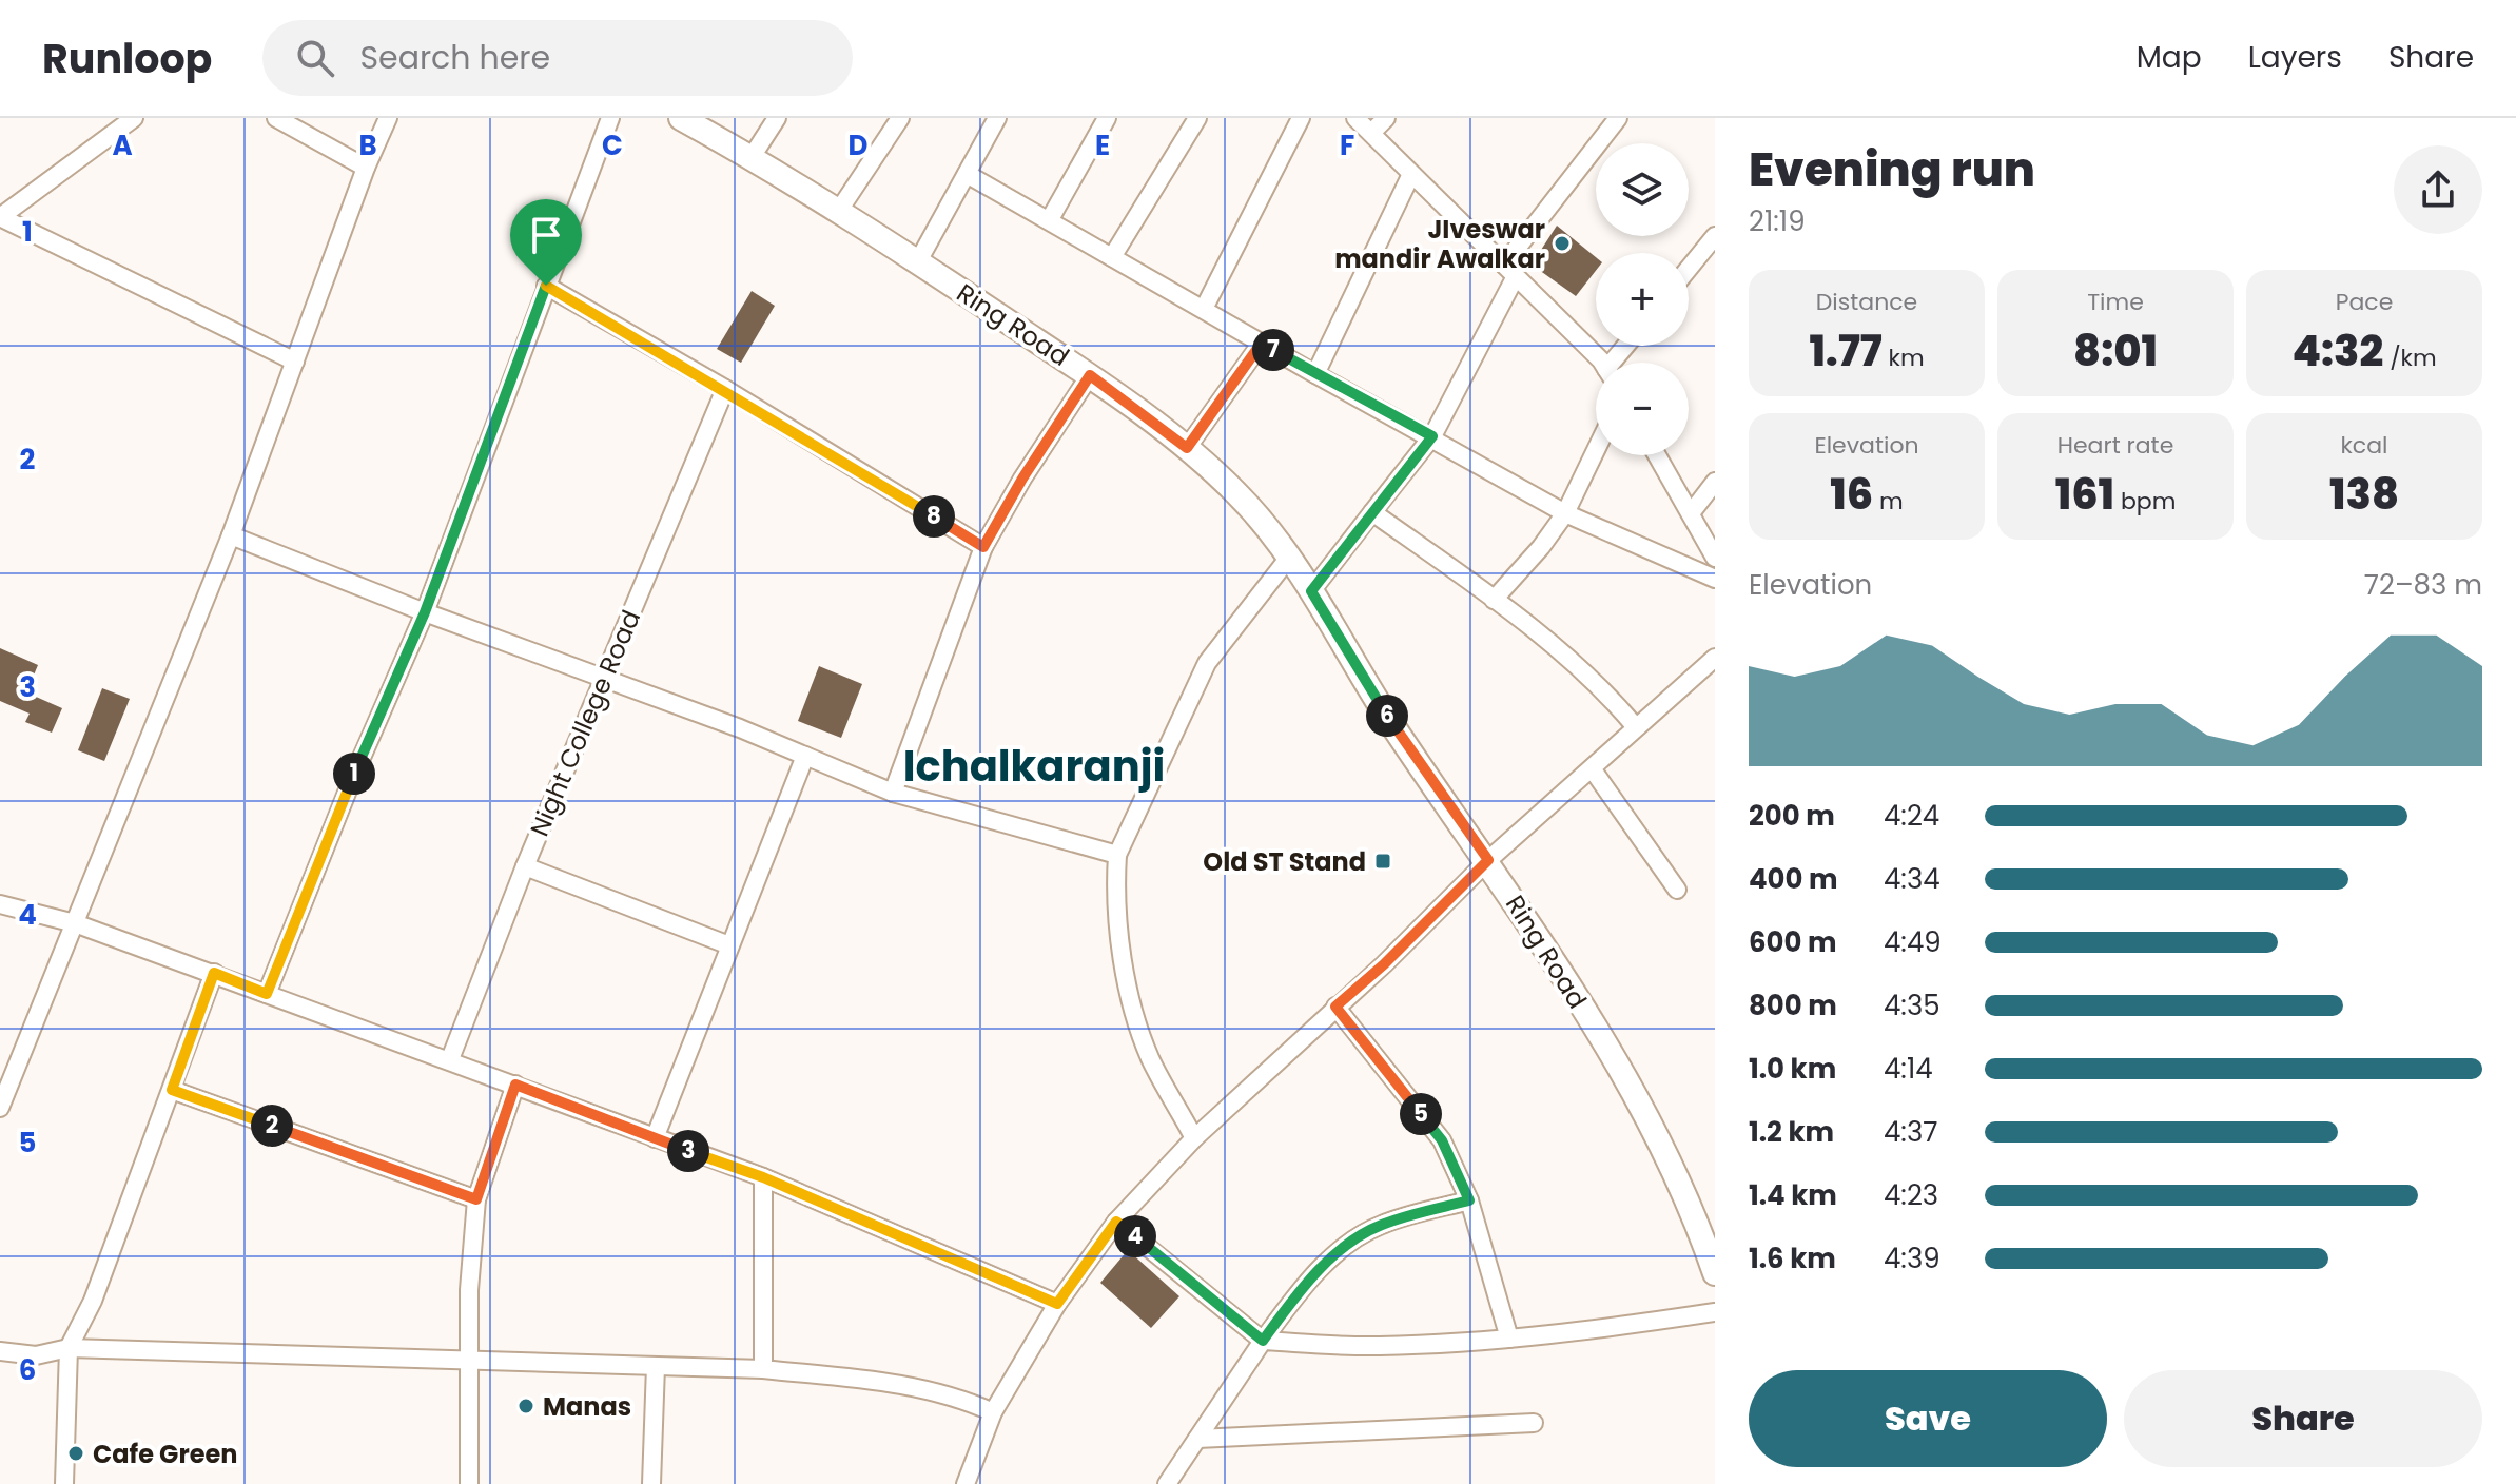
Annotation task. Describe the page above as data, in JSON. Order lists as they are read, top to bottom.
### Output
{
  "streets": {
    "main road": ["Ring Road"],
    "street": ["Night College Road"]
  },
  "districts": ["Ichalkaranji"],
  "places": {
    "other": ["JIveswar mandir Awalkar", "Manas", "Cafe Green"],
    "transit": ["Old ST Stand"]
  },
  "page": {
    "header": "Runloop",
    "search": "Search here",
    "nav": ["Map", "Layers", "Share"],
    "heading": ["Evening run", "21:19"],
    "map_buttons": ["+", "−"],
    "stats": [
      ["Distance", "1.77 km"],
      ["Time", "8:01"],
      ["Pace", "4:32 /km"],
      ["Elevation", "16 m"],
      ["Heart rate", "161 bpm"],
      ["kcal", "138"]
    ],
    "pins": [
      "7",
      "8",
      "6",
      "1",
      "5",
      "2",
      "3",
      "4"
    ],
    "chart": ["Elevation", "72–83 m"],
    "list": [
      {
        "name": "200 m",
        "note": "4:24"
      },
      {
        "name": "400 m",
        "note": "4:34"
      },
      {
        "name": "600 m",
        "note": "4:49"
      },
      {
        "name": "800 m",
        "note": "4:35"
      },
      {
        "name": "1.0 km",
        "note": "4:14"
      },
      {
        "name": "1.2 km",
        "note": "4:37"
      },
      {
        "name": "1.4 km",
        "note": "4:23"
      },
      {
        "name": "1.6 km",
        "note": "4:39"
      }
    ],
    "buttons": ["Save", "Share"]
  },
  "grid": {
    "columns": [
      "A",
      "B",
      "C",
      "D",
      "E",
      "F"
    ],
    "rows": [
      "1",
      "2",
      "3",
      "4",
      "5",
      "6"
    ]
  }
}
